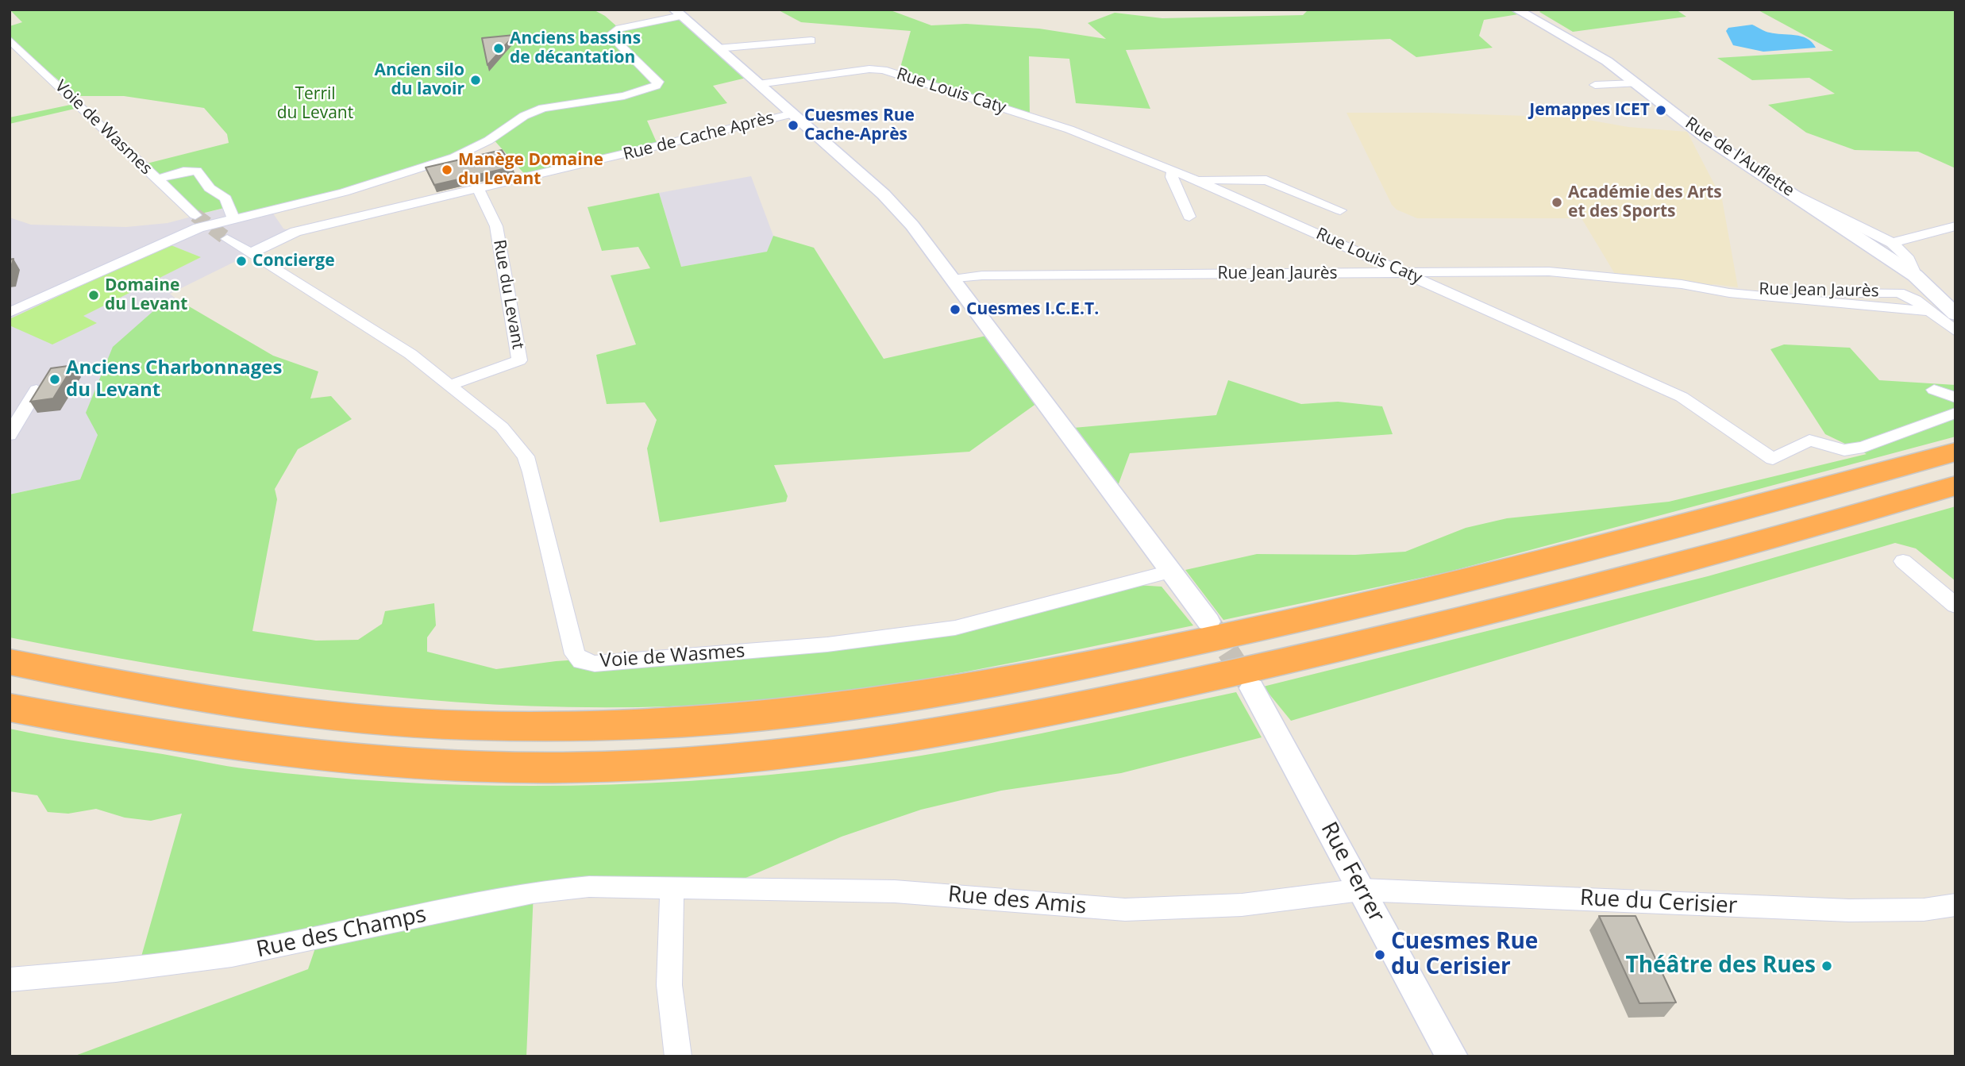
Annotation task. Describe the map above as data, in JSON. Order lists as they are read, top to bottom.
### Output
{
  "streets": {
    "street": [
      "Rue Louis Caty",
      "Voie de Wasmes",
      "Rue de Cache Après",
      "Rue de l'Auflette",
      "Rue Jean Jaurès",
      "Rue du Levant",
      "Rue Ferrer",
      "Rue des Amis",
      "Rue du Cerisier",
      "Rue des Champs"
    ]
  },
  "crossings": [
    ["Rue Louis Caty", "Rue Jean Jaurès"],
    ["Voie de Wasmes", "Rue de Cache Après"],
    ["Voie de Wasmes", "Rue du Levant"],
    ["Rue de Cache Après", "Rue du Levant"],
    ["Rue Ferrer", "Rue des Amis"],
    ["Rue Ferrer", "Rue du Cerisier"],
    ["Rue des Amis", "Rue du Cerisier"],
    ["Rue des Amis", "Rue des Champs"]
  ],
  "parks": ["Terril du Levant"],
  "places": [
    "Anciens bassins de décantation",
    "Ancien silo du lavoir",
    "Jemappes ICET",
    "Cuesmes Rue Cache-Après",
    "Manège Domaine du Levant",
    "Académie des Arts et des Sports",
    "Concierge",
    "Domaine du Levant",
    "Cuesmes I.C.E.T.",
    "Anciens Charbonnages du Levant",
    "Cuesmes Rue du Cerisier",
    "Théâtre des Rues"
  ]
}
